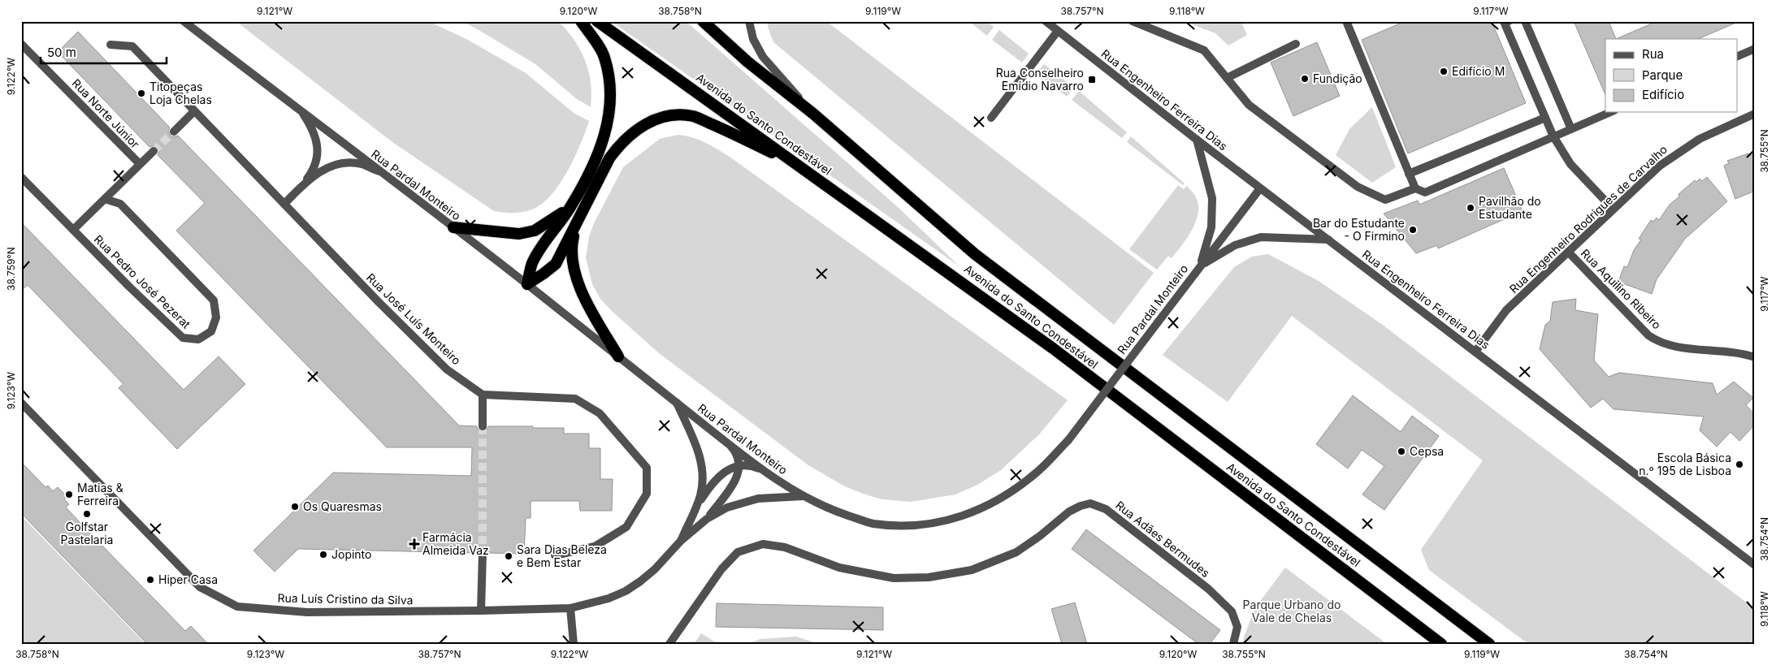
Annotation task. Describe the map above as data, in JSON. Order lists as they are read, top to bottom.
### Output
{
  "streets": {
    "highway": ["Avenida do Santo Condestável"],
    "street": [
      "Rua Engenheiro Ferreira Dias",
      "Rua Norte Júnior",
      "Rua Pardal Monteiro",
      "Rua Engenheiro Rodrigues de Carvalho",
      "Rua Pedro José Pezerat",
      "Rua Aquilino Ribeiro",
      "Rua José Luís Monteiro",
      "Rua Adães Bermudes",
      "Rua Luís Cristino da Silva"
    ]
  },
  "crossings": [
    ["Rua Engenheiro Ferreira Dias", "Rua Pardal Monteiro"],
    ["Rua Engenheiro Ferreira Dias", "Rua Engenheiro Rodrigues de Carvalho"],
    ["Rua Engenheiro Rodrigues de Carvalho", "Rua Aquilino Ribeiro"]
  ],
  "parks": ["Parque Urbano do Vale de Chelas"],
  "places": {
    "other": [
      "Edifício M",
      "Fundição",
      "Titopeças Loja Chelas",
      "Pavilhão do Estudante",
      "Bar do Estudante - O Firmino",
      "Cepsa",
      "Escola Básica n.º 195 de Lisboa",
      "Matias & Ferreira",
      "Os Quaresmas",
      "Golfstar Pastelaria",
      "Jopinto",
      "Sara Dias Beleza e Bem Estar",
      "Hiper Casa"
    ],
    "transit": ["Rua Conselheiro Emídio Navarro"],
    "health": ["Farmácia Almeida Vaz"]
  },
  "legend": ["Rua", "Parque", "Edifício"],
  "scale_bar": "50 m",
  "coordinates": [
    "9.121°W",
    "9.120°W",
    "38.758°N",
    "9.119°W",
    "38.757°N",
    "9.118°W",
    "9.117°W",
    "9.122°W",
    "38.755°N",
    "38.759°N",
    "9.123°W",
    "38.754°N"
  ]
}
